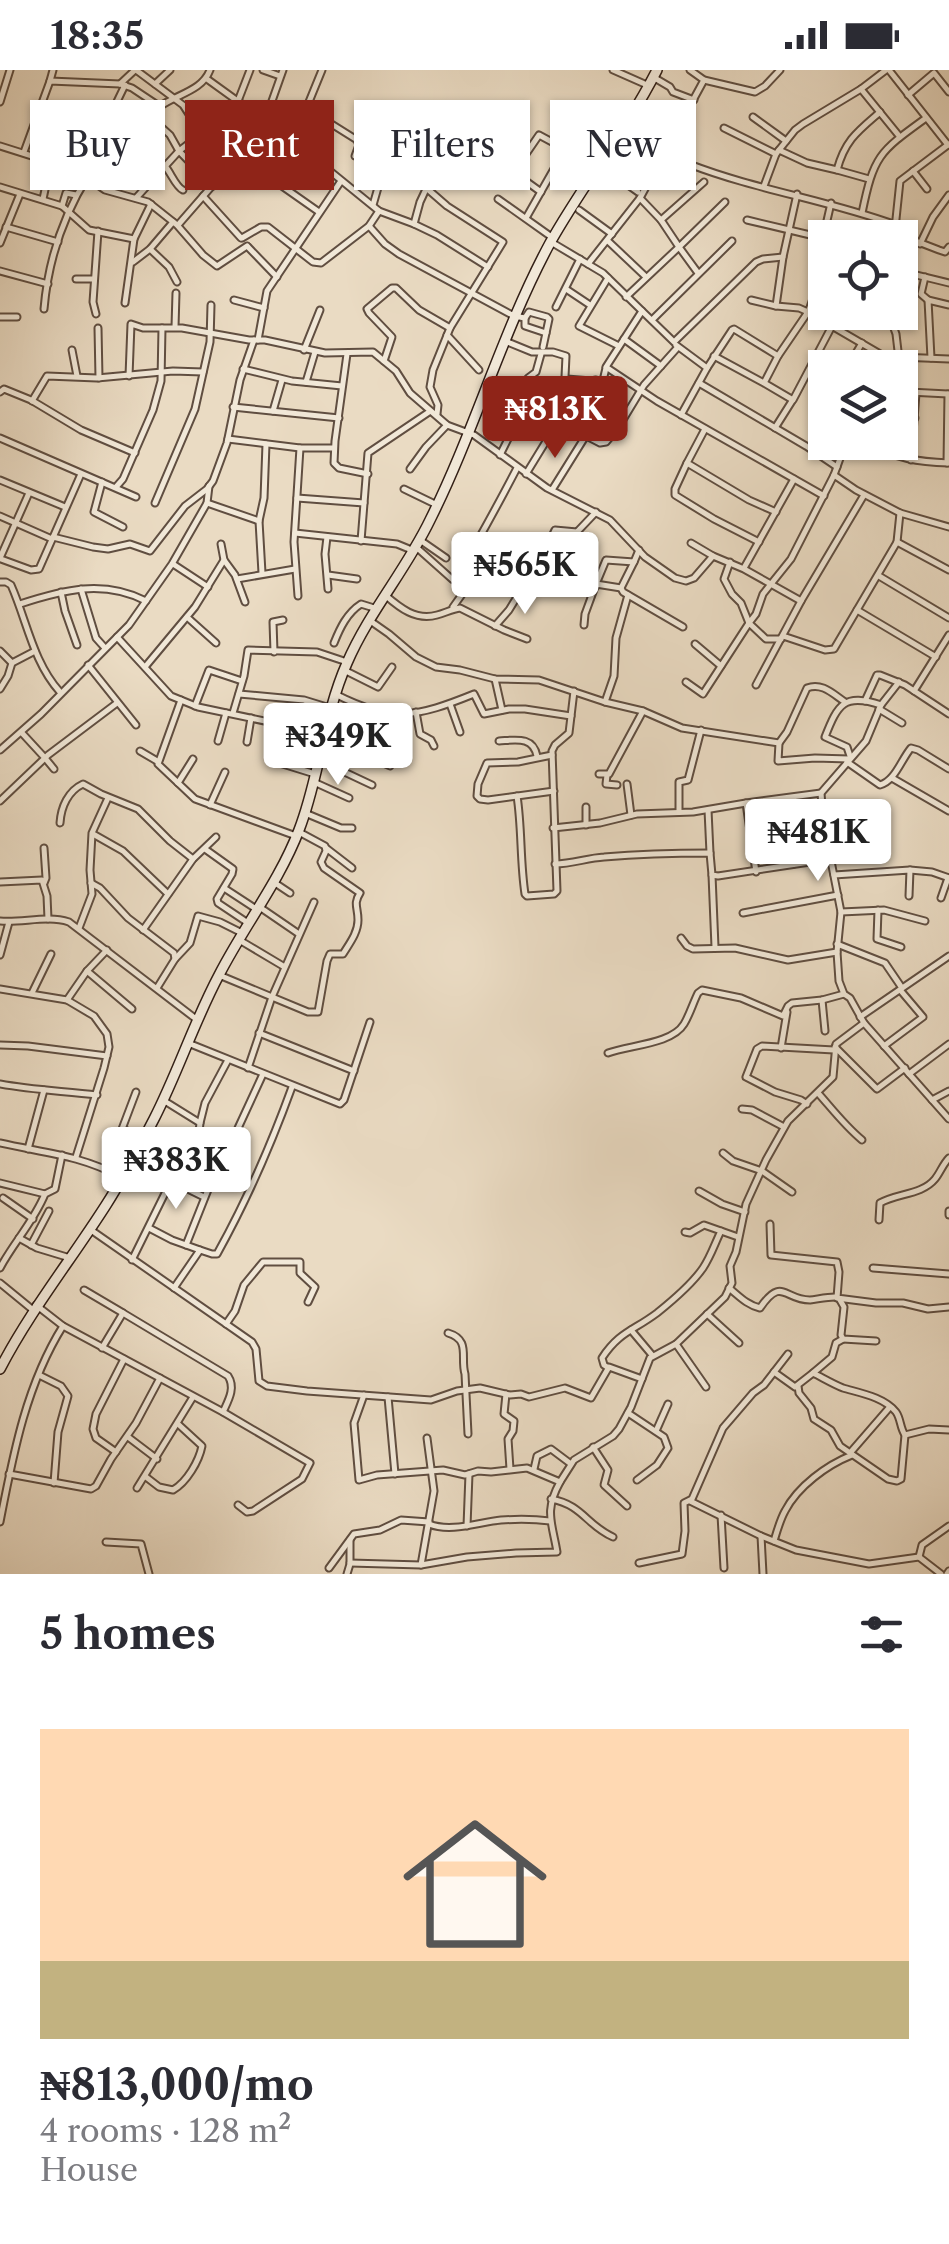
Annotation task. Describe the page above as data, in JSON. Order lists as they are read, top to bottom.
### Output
{
  "page": {
    "status": "18:35",
    "chip": [
      "Buy",
      "Rent",
      "Filters",
      "New"
    ],
    "price": [
      "₦813K",
      "₦565K",
      "₦349K",
      "₦481K",
      "₦383K"
    ],
    "heading": "5 homes",
    "list": [
      {
        "name": "₦813,000/mo",
        "note": "4 rooms · 128 m² · House"
      }
    ]
  }
}
